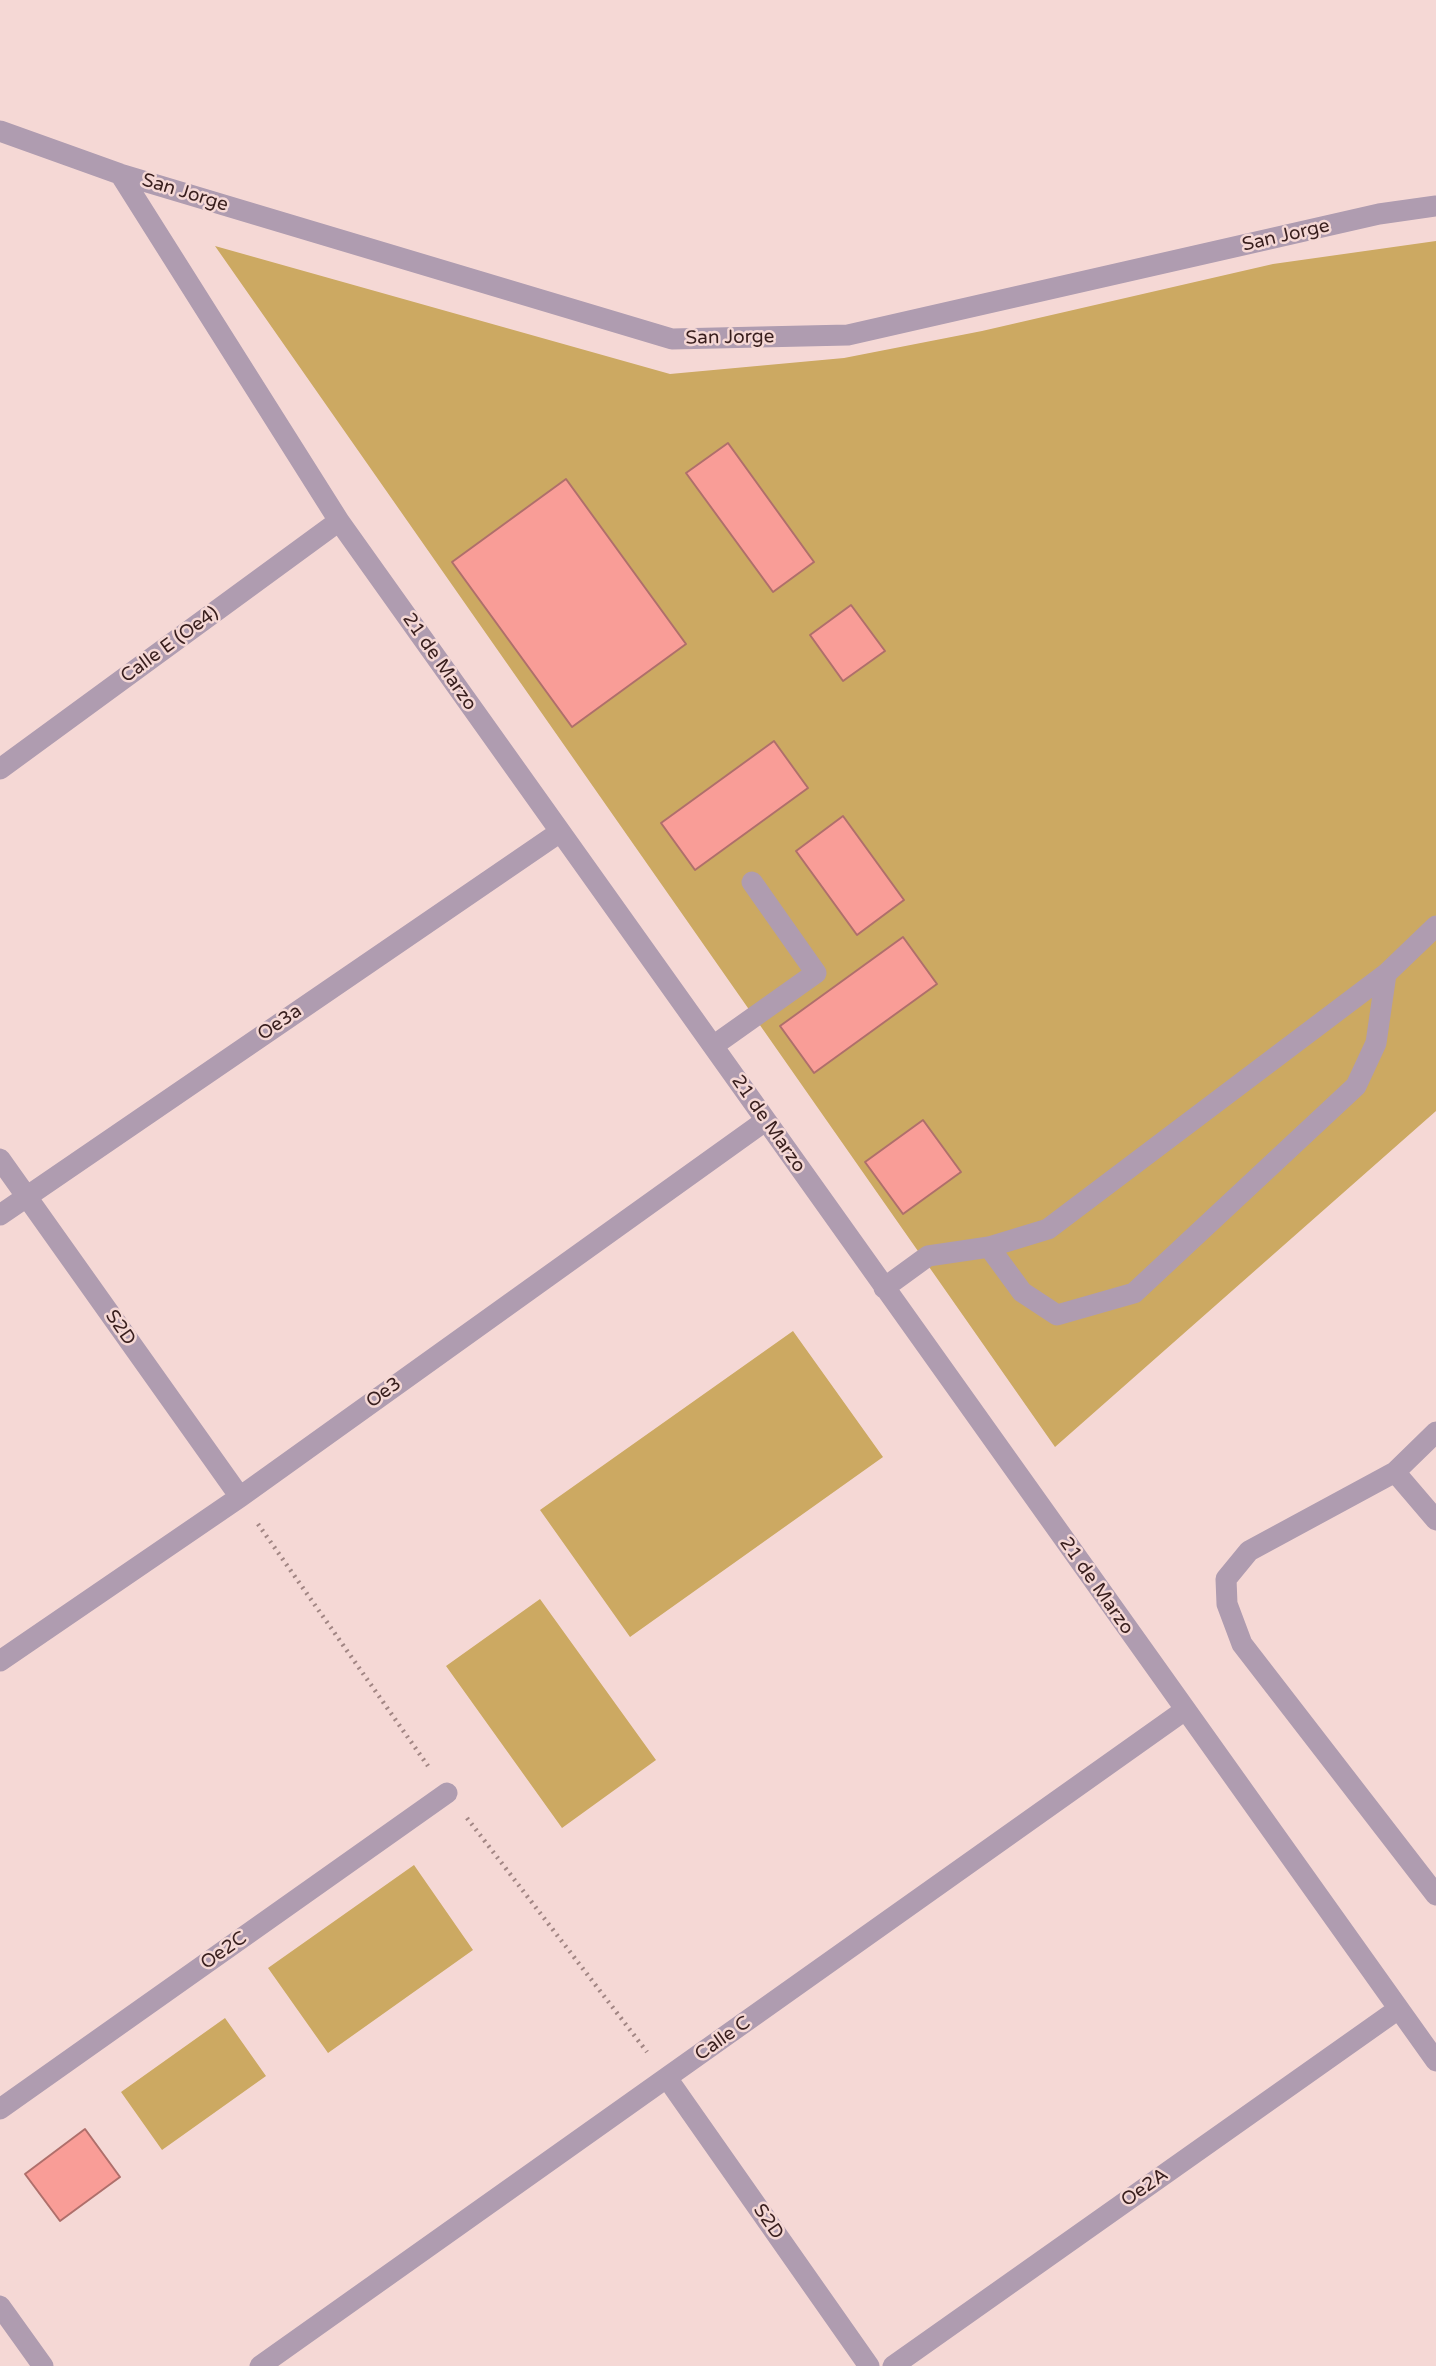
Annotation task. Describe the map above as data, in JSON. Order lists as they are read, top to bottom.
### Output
{
  "streets": {
    "street": [
      "San Jorge",
      "Calle E (Oe4)",
      "21 de Marzo",
      "Oe3a",
      "S2D",
      "Oe3",
      "Oe2C",
      "Calle C",
      "Oe2A"
    ]
  },
  "crossings": [
    ["San Jorge", "21 de Marzo"],
    ["Calle E (Oe4)", "21 de Marzo"],
    ["21 de Marzo", "Oe3a"],
    ["21 de Marzo", "Oe3"],
    ["21 de Marzo", "Calle C"],
    ["21 de Marzo", "Oe2A"],
    ["Oe3a", "S2D"],
    ["S2D", "Oe3"],
    ["S2D", "Calle C"]
  ]
}
